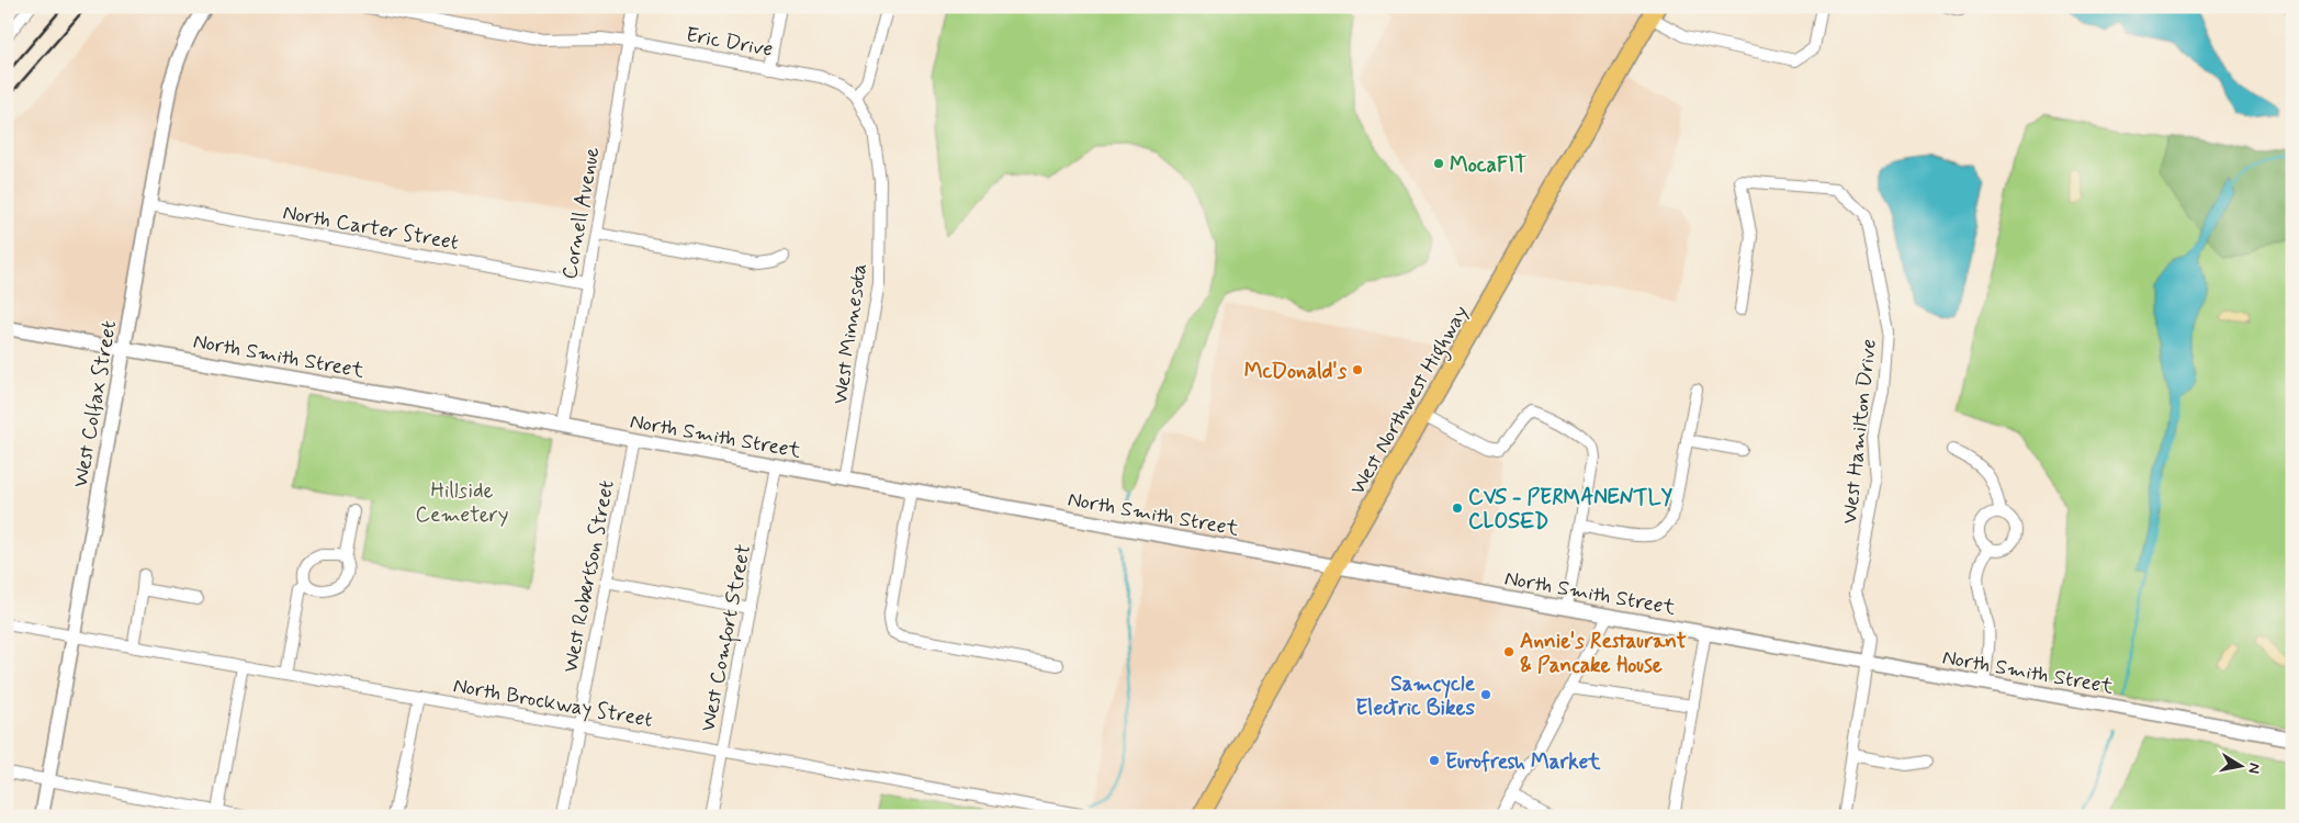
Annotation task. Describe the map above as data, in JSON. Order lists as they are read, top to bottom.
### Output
{
  "streets": {
    "main road": ["West Northwest Highway"],
    "street": [
      "Eric Drive",
      "Cornell Avenue",
      "North Carter Street",
      "West Minnesota",
      "North Smith Street",
      "West Colfax Street",
      "West Hamilton Drive",
      "West Robertson Street",
      "West Comfort Street",
      "North Brockway Street"
    ]
  },
  "crossings": [
    ["Eric Drive", "Cornell Avenue"],
    ["Eric Drive", "West Minnesota"],
    ["Cornell Avenue", "North Carter Street"],
    ["Cornell Avenue", "North Smith Street"],
    ["North Carter Street", "West Colfax Street"],
    ["West Minnesota", "North Smith Street"],
    ["North Smith Street", "West Northwest Highway"],
    ["North Smith Street", "West Colfax Street"],
    ["North Smith Street", "West Hamilton Drive"],
    ["North Smith Street", "West Robertson Street"],
    ["North Smith Street", "West Comfort Street"],
    ["West Colfax Street", "North Brockway Street"],
    ["West Robertson Street", "North Brockway Street"],
    ["West Comfort Street", "North Brockway Street"]
  ],
  "parks": ["Hillside Cemetery"],
  "places": [
    "MocaFIT",
    "McDonald's",
    "CVS - PERMANENTLY CLOSED",
    "Annie's Restaurant & Pancake House",
    "Samcycle Electric Bikes",
    "Eurofresh Market"
  ],
  "north": "right"
}
